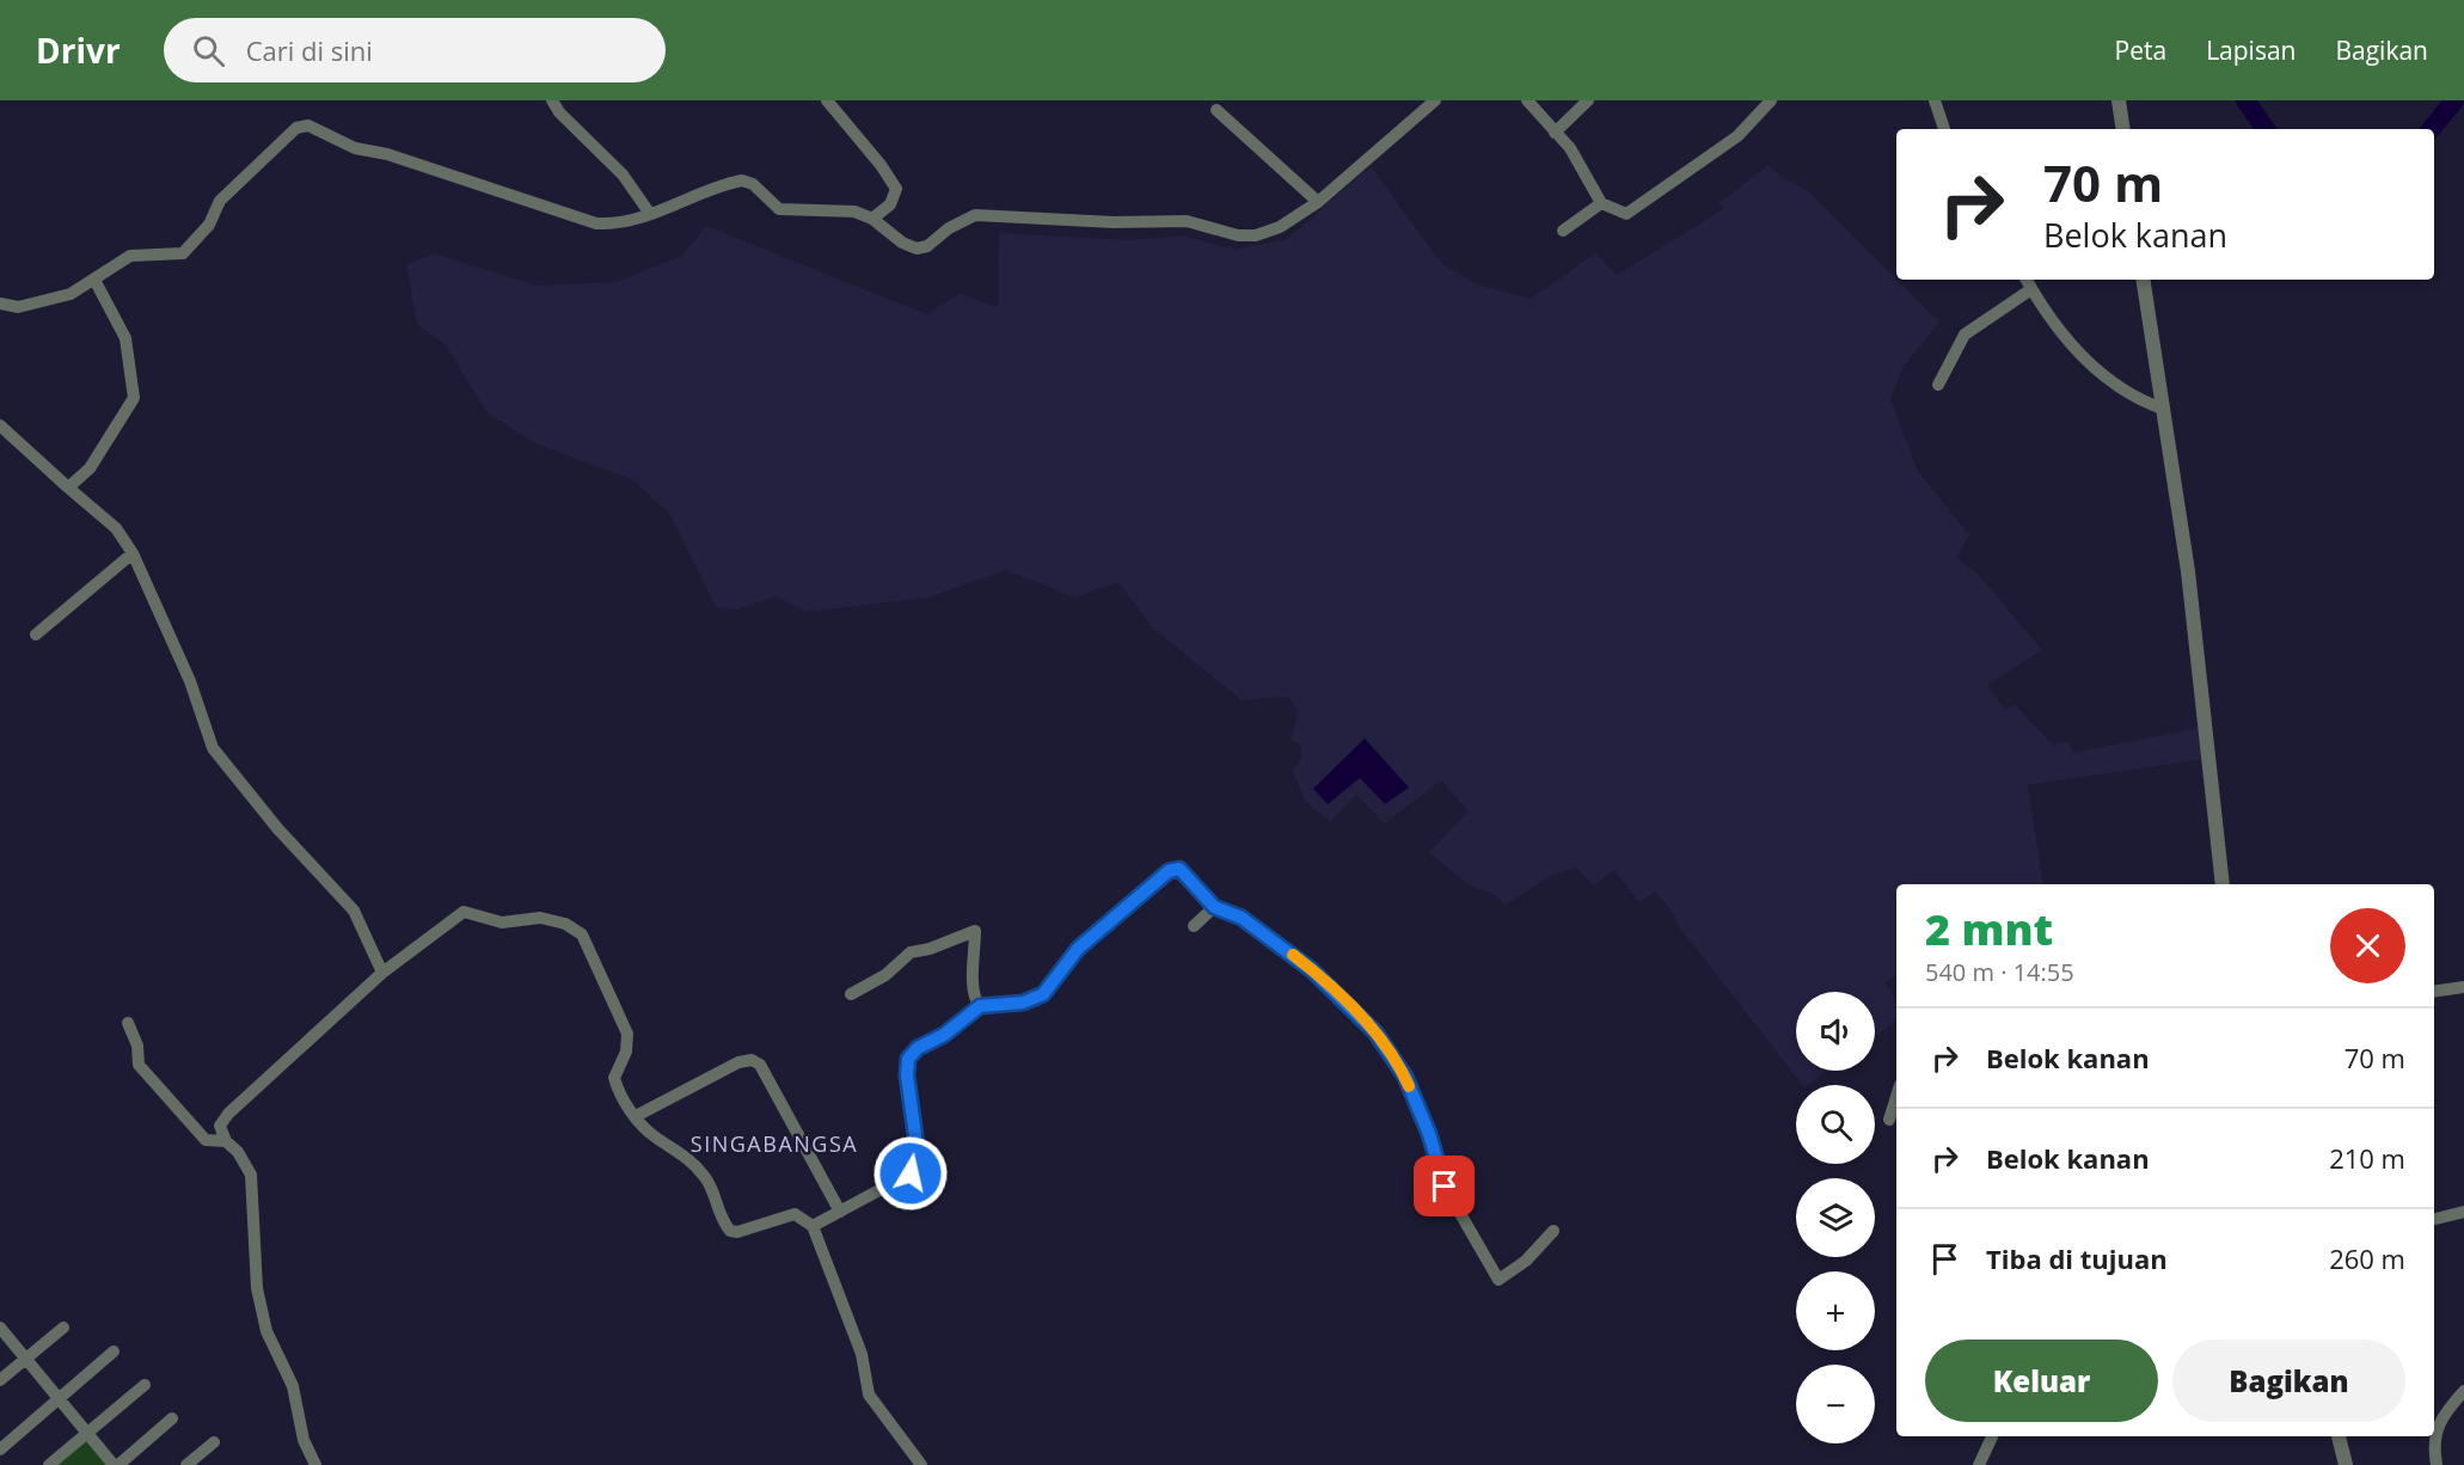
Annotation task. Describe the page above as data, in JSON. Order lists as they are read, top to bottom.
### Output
{
  "districts": ["SINGABANGSA"],
  "page": {
    "header": "Drivr",
    "search": "Cari di sini",
    "nav": ["Peta", "Lapisan", "Bagikan"],
    "turn": ["70 m", "Belok kanan"],
    "heading": ["2 mnt", "540 m · 14:55"],
    "map_buttons": ["+", "−"],
    "list": [
      {
        "name": "Belok kanan",
        "value": "70 m"
      },
      {
        "name": "Belok kanan",
        "value": "210 m"
      },
      {
        "name": "Tiba di tujuan",
        "value": "260 m"
      }
    ],
    "buttons": ["Keluar", "Bagikan"]
  }
}
